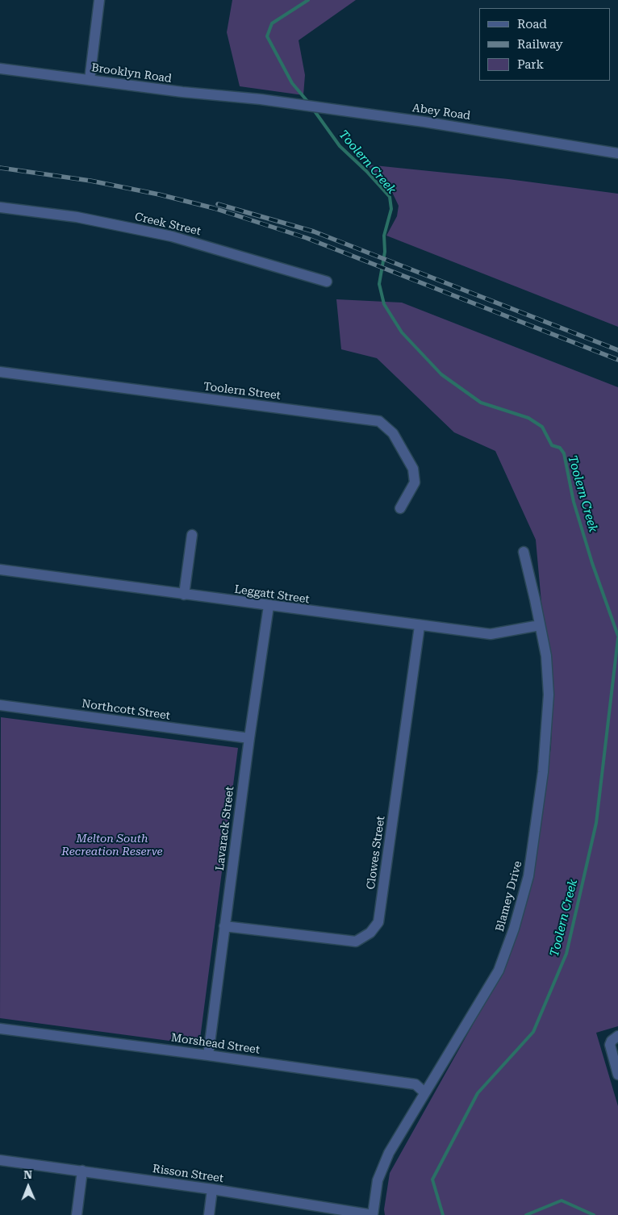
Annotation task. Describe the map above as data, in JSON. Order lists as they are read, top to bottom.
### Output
{
  "streets": {
    "street": [
      "Brooklyn Road",
      "Abey Road",
      "Creek Street",
      "Toolern Street",
      "Leggatt Street",
      "Northcott Street",
      "Lavarack Street",
      "Clowes Street",
      "Blamey Drive",
      "Morshead Street",
      "Risson Street"
    ]
  },
  "crossings": [
    ["Brooklyn Road", "Abey Road"],
    ["Leggatt Street", "Lavarack Street"],
    ["Leggatt Street", "Clowes Street"],
    ["Leggatt Street", "Blamey Drive"],
    ["Northcott Street", "Lavarack Street"],
    ["Lavarack Street", "Clowes Street"],
    ["Lavarack Street", "Morshead Street"],
    ["Blamey Drive", "Morshead Street"],
    ["Blamey Drive", "Risson Street"]
  ],
  "water": ["Toolern Creek"],
  "parks": ["Melton South Recreation Reserve"],
  "legend": ["Road", "Railway", "Park"],
  "north": "top"
}
